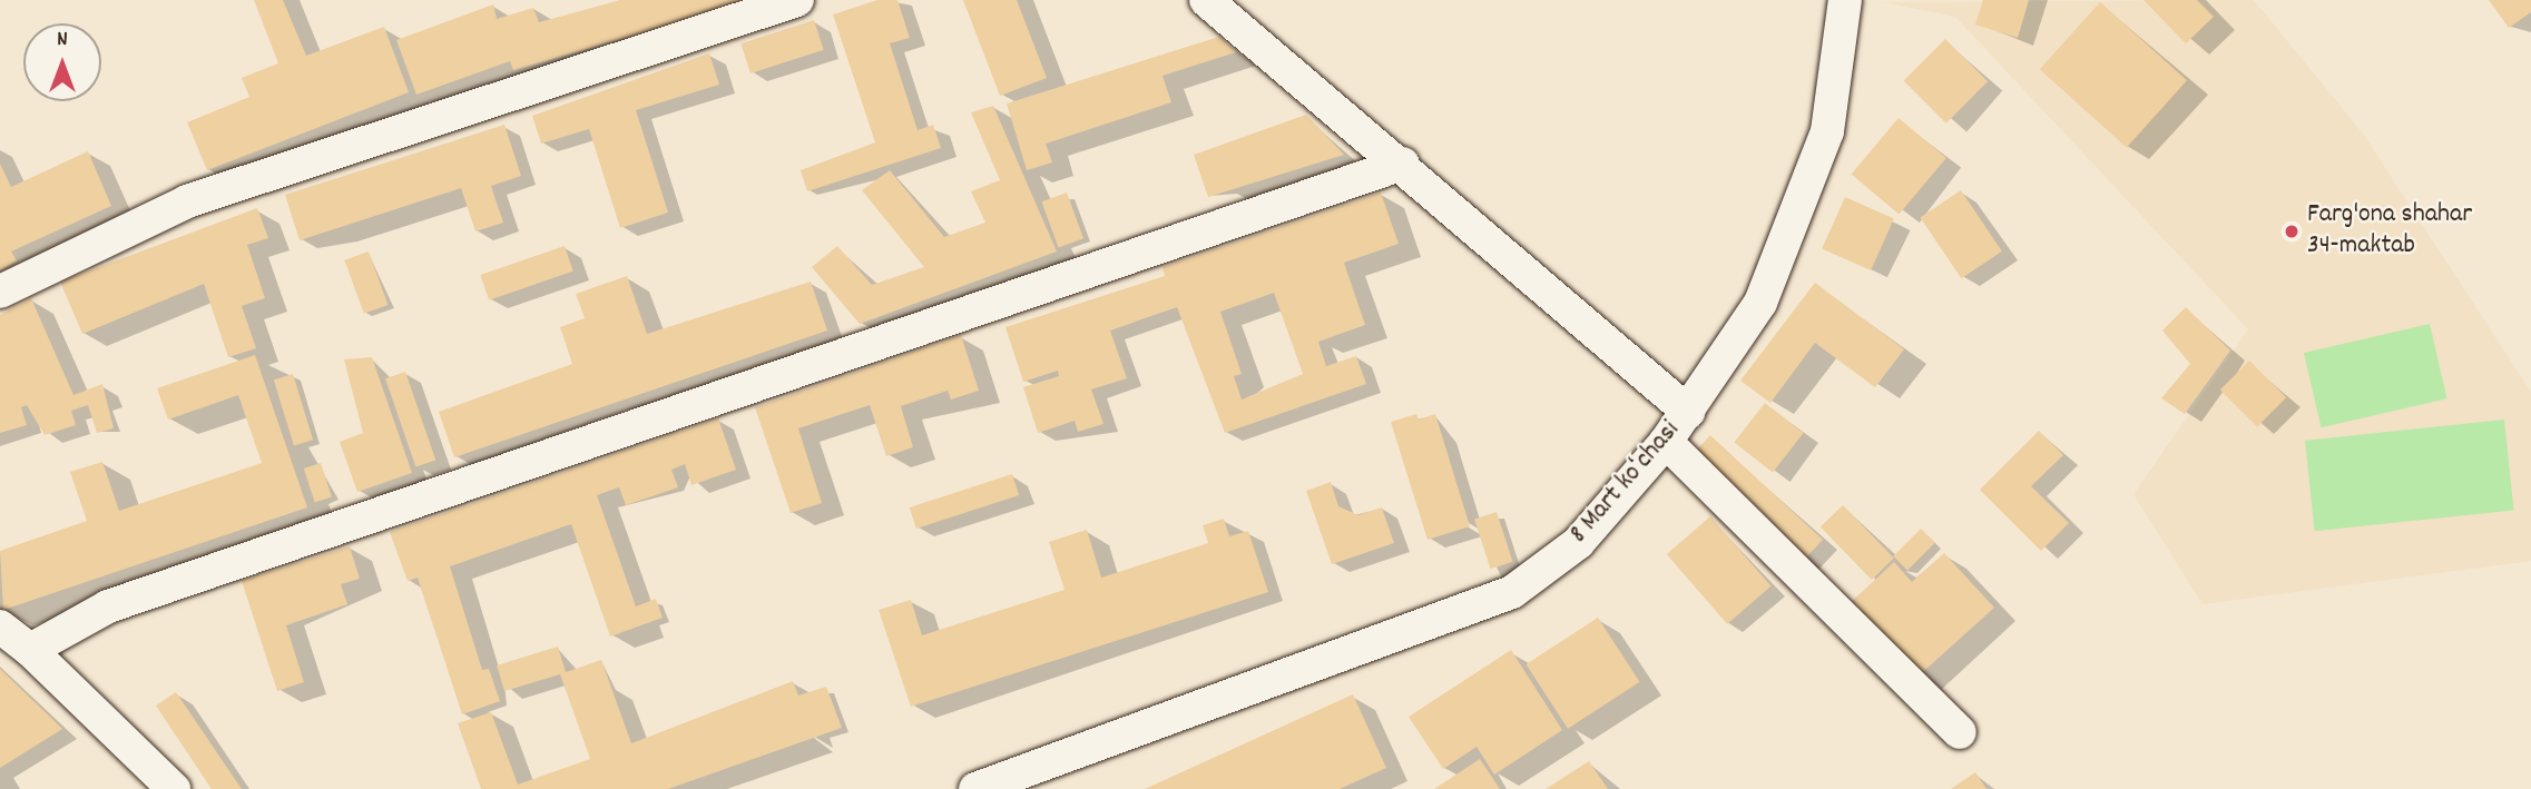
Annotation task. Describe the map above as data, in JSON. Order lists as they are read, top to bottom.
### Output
{
  "streets": {
    "street": ["8 Mart koʻchasi"]
  },
  "places": ["Farg'ona shahar 34-maktab"],
  "north": "top"
}
